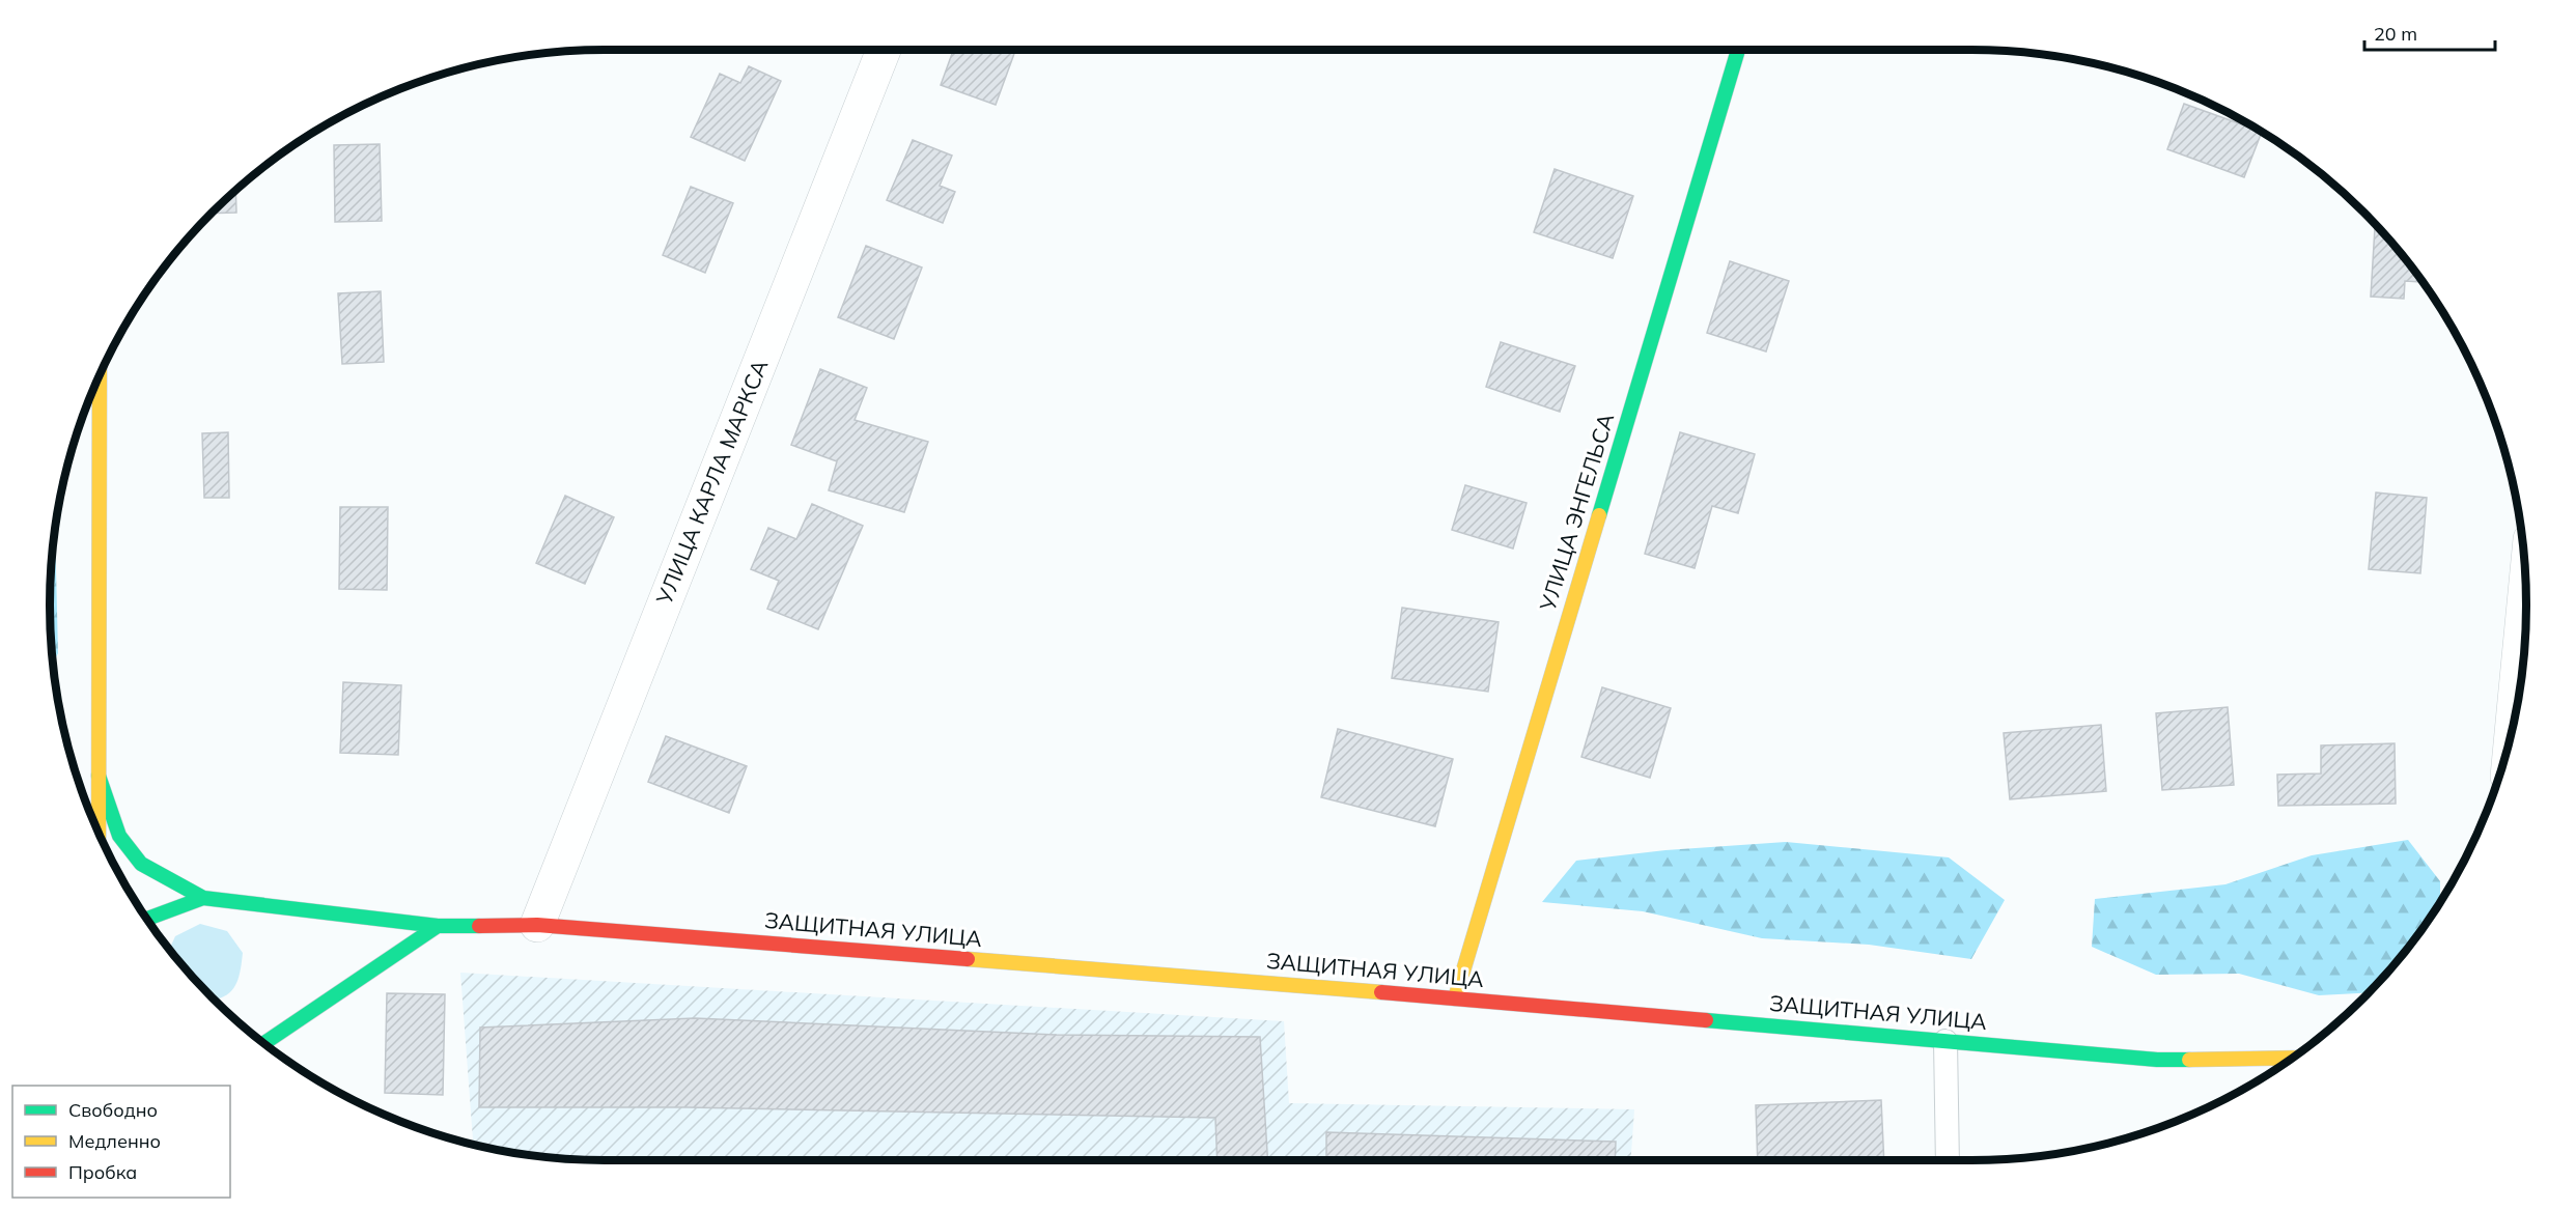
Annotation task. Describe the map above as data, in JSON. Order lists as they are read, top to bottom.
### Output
{
  "streets": {
    "street": ["УЛИЦА КАРЛА МАРКСА", "УЛИЦА ЭНГЕЛЬСА", "ЗАЩИТНАЯ УЛИЦА"]
  },
  "crossings": [
    ["УЛИЦА КАРЛА МАРКСА", "ЗАЩИТНАЯ УЛИЦА"],
    ["УЛИЦА ЭНГЕЛЬСА", "ЗАЩИТНАЯ УЛИЦА"]
  ],
  "legend": ["Свободно", "Медленно", "Пробка"],
  "scale_bar": "20 m"
}
